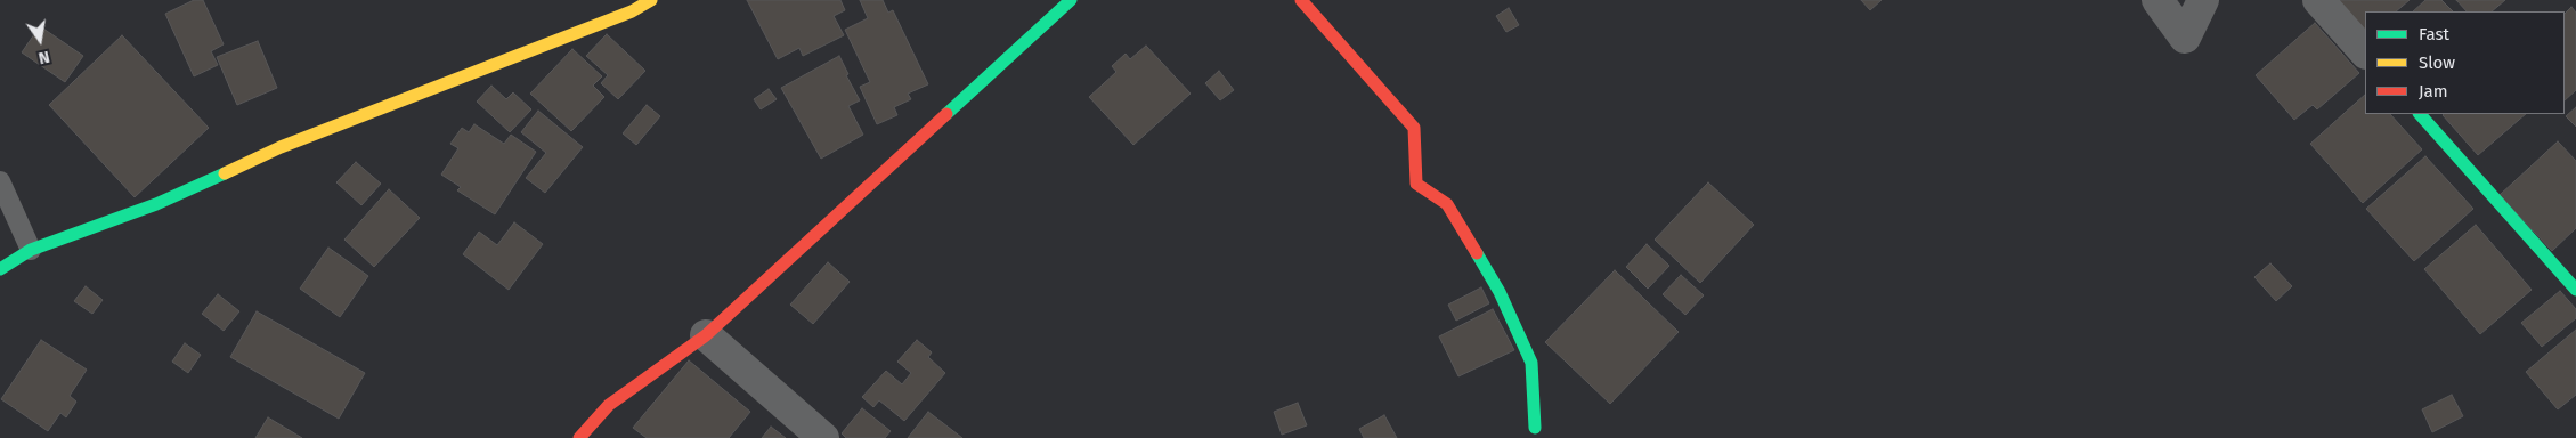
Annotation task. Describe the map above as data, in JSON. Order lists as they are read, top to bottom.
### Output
{
  "legend": ["Fast", "Slow", "Jam"],
  "north": "bottom"
}
